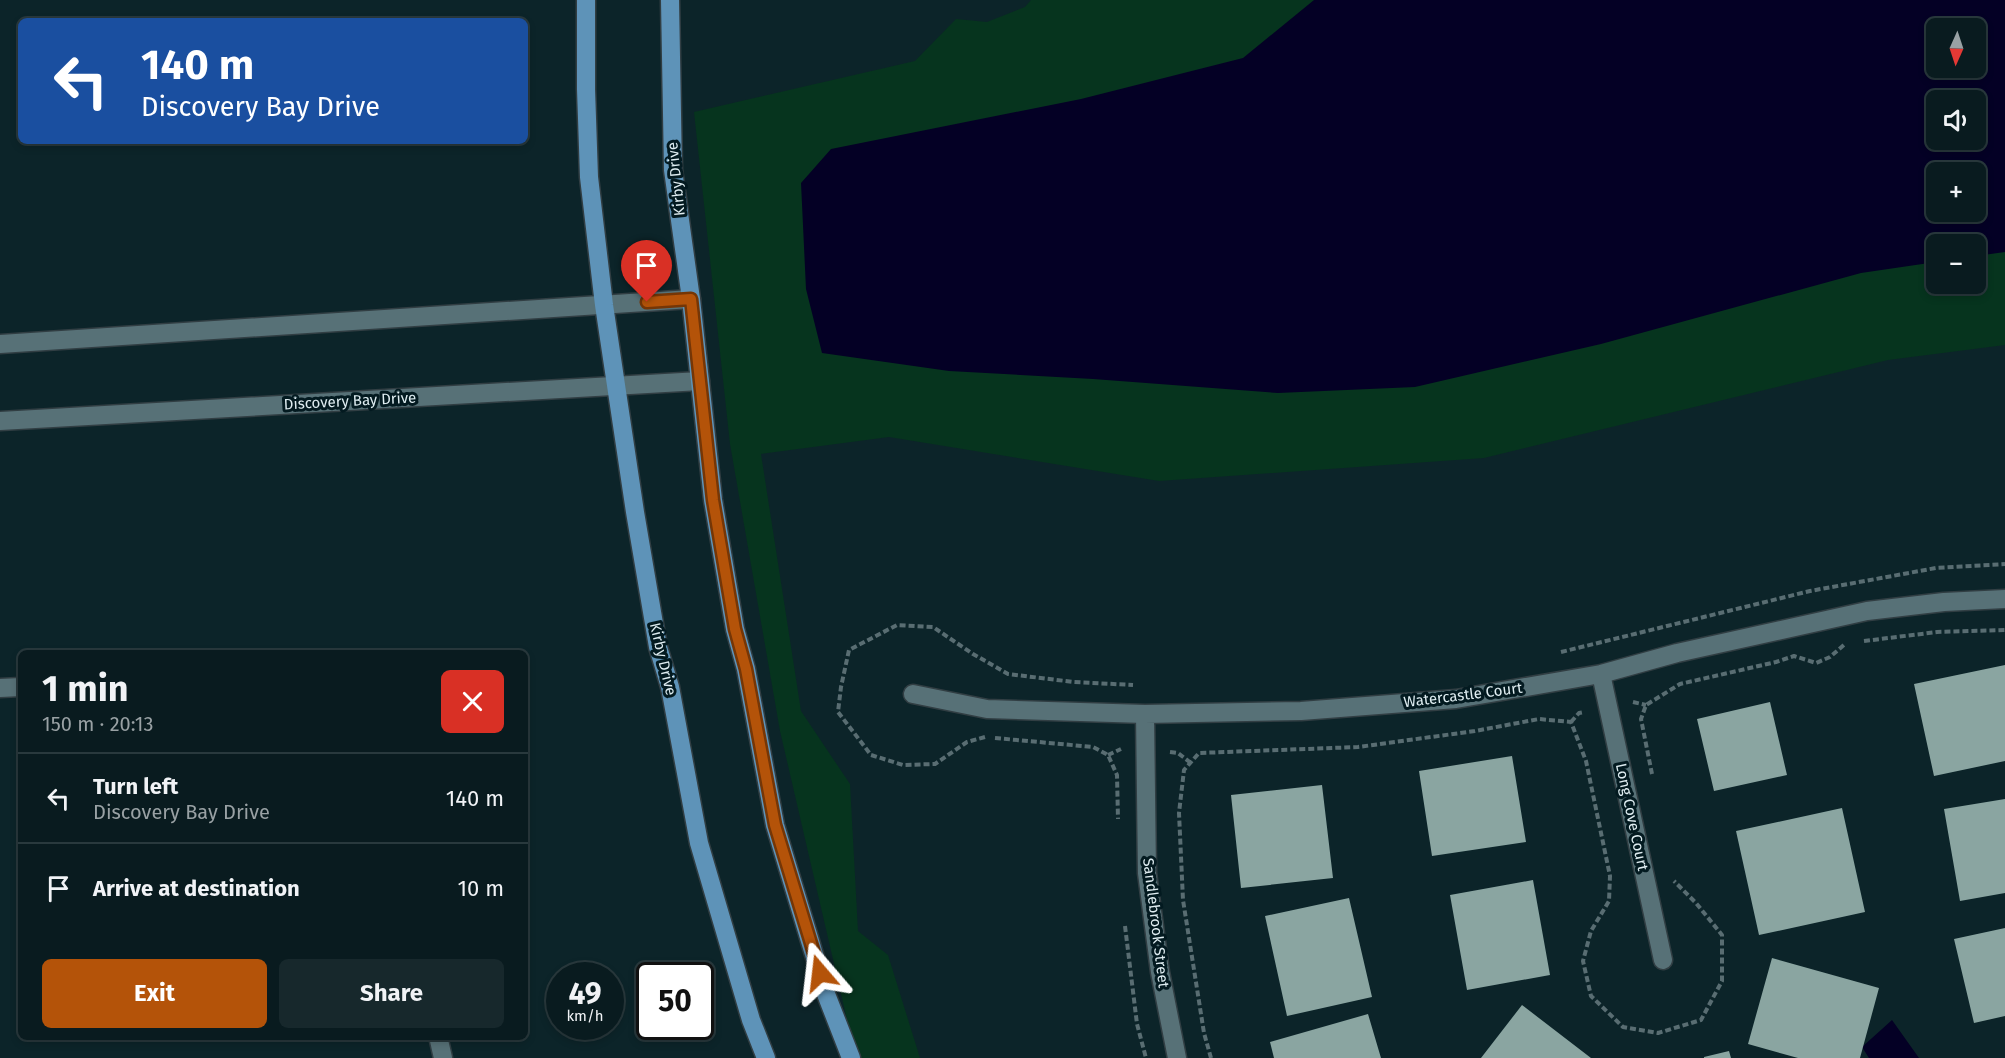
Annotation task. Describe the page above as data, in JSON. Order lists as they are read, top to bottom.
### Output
{
  "streets": {
    "main road": ["Kirby Drive"],
    "street": [
      "Discovery Bay Drive",
      "Watercastle Court",
      "Long Cove Court",
      "Sandlebrook Street"
    ]
  },
  "crossings": [
    ["Kirby Drive", "Discovery Bay Drive"],
    ["Watercastle Court", "Long Cove Court"],
    ["Watercastle Court", "Sandlebrook Street"]
  ],
  "north": "bottom",
  "page": {
    "map_buttons": ["+", "−"],
    "turn": ["140 m", "Discovery Bay Drive"],
    "heading": ["1 min", "150 m · 20:13"],
    "list": [
      {
        "name": "Turn left",
        "note": "Discovery Bay Drive",
        "value": "140 m"
      },
      {
        "name": "Arrive at destination",
        "value": "10 m"
      }
    ],
    "buttons": ["Exit", "Share"],
    "speed": "49 km/h",
    "limit": "50"
  }
}
